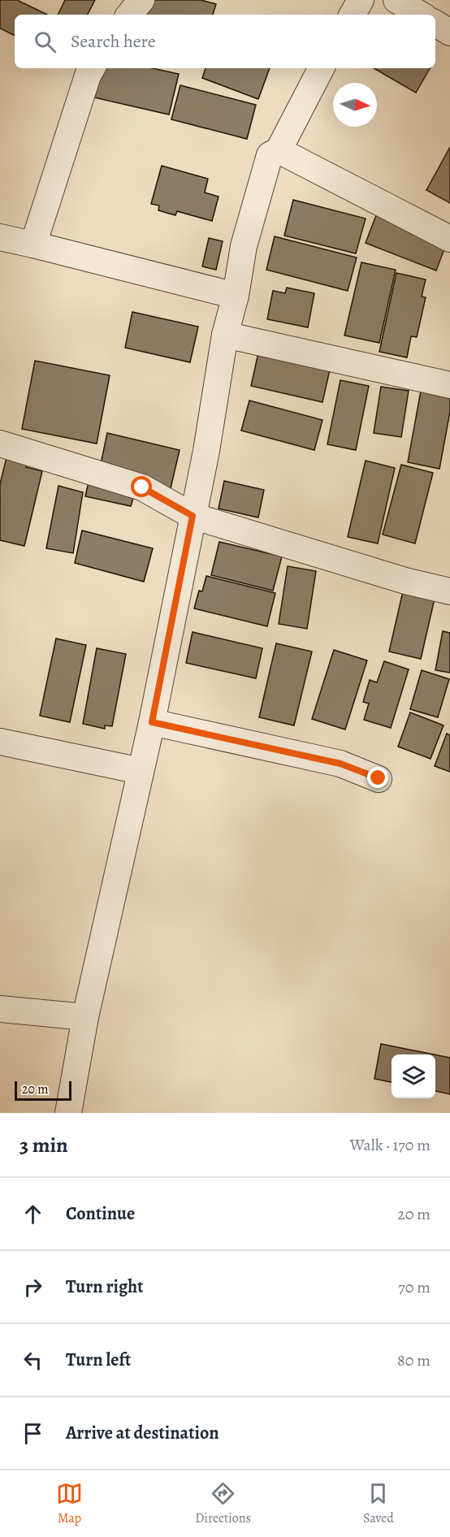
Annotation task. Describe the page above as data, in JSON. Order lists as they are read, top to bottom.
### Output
{
  "scale_bar": "20 m",
  "north": "right",
  "page": {
    "search": "Search here",
    "scale": "20 m",
    "heading": ["3 min", "Walk · 170 m"],
    "list": [
      ["Continue", "20 m"],
      ["Turn right", "70 m"],
      ["Turn left", "80 m"],
      "Arrive at destination"
    ],
    "nav": ["Map", "Directions", "Saved"]
  }
}
